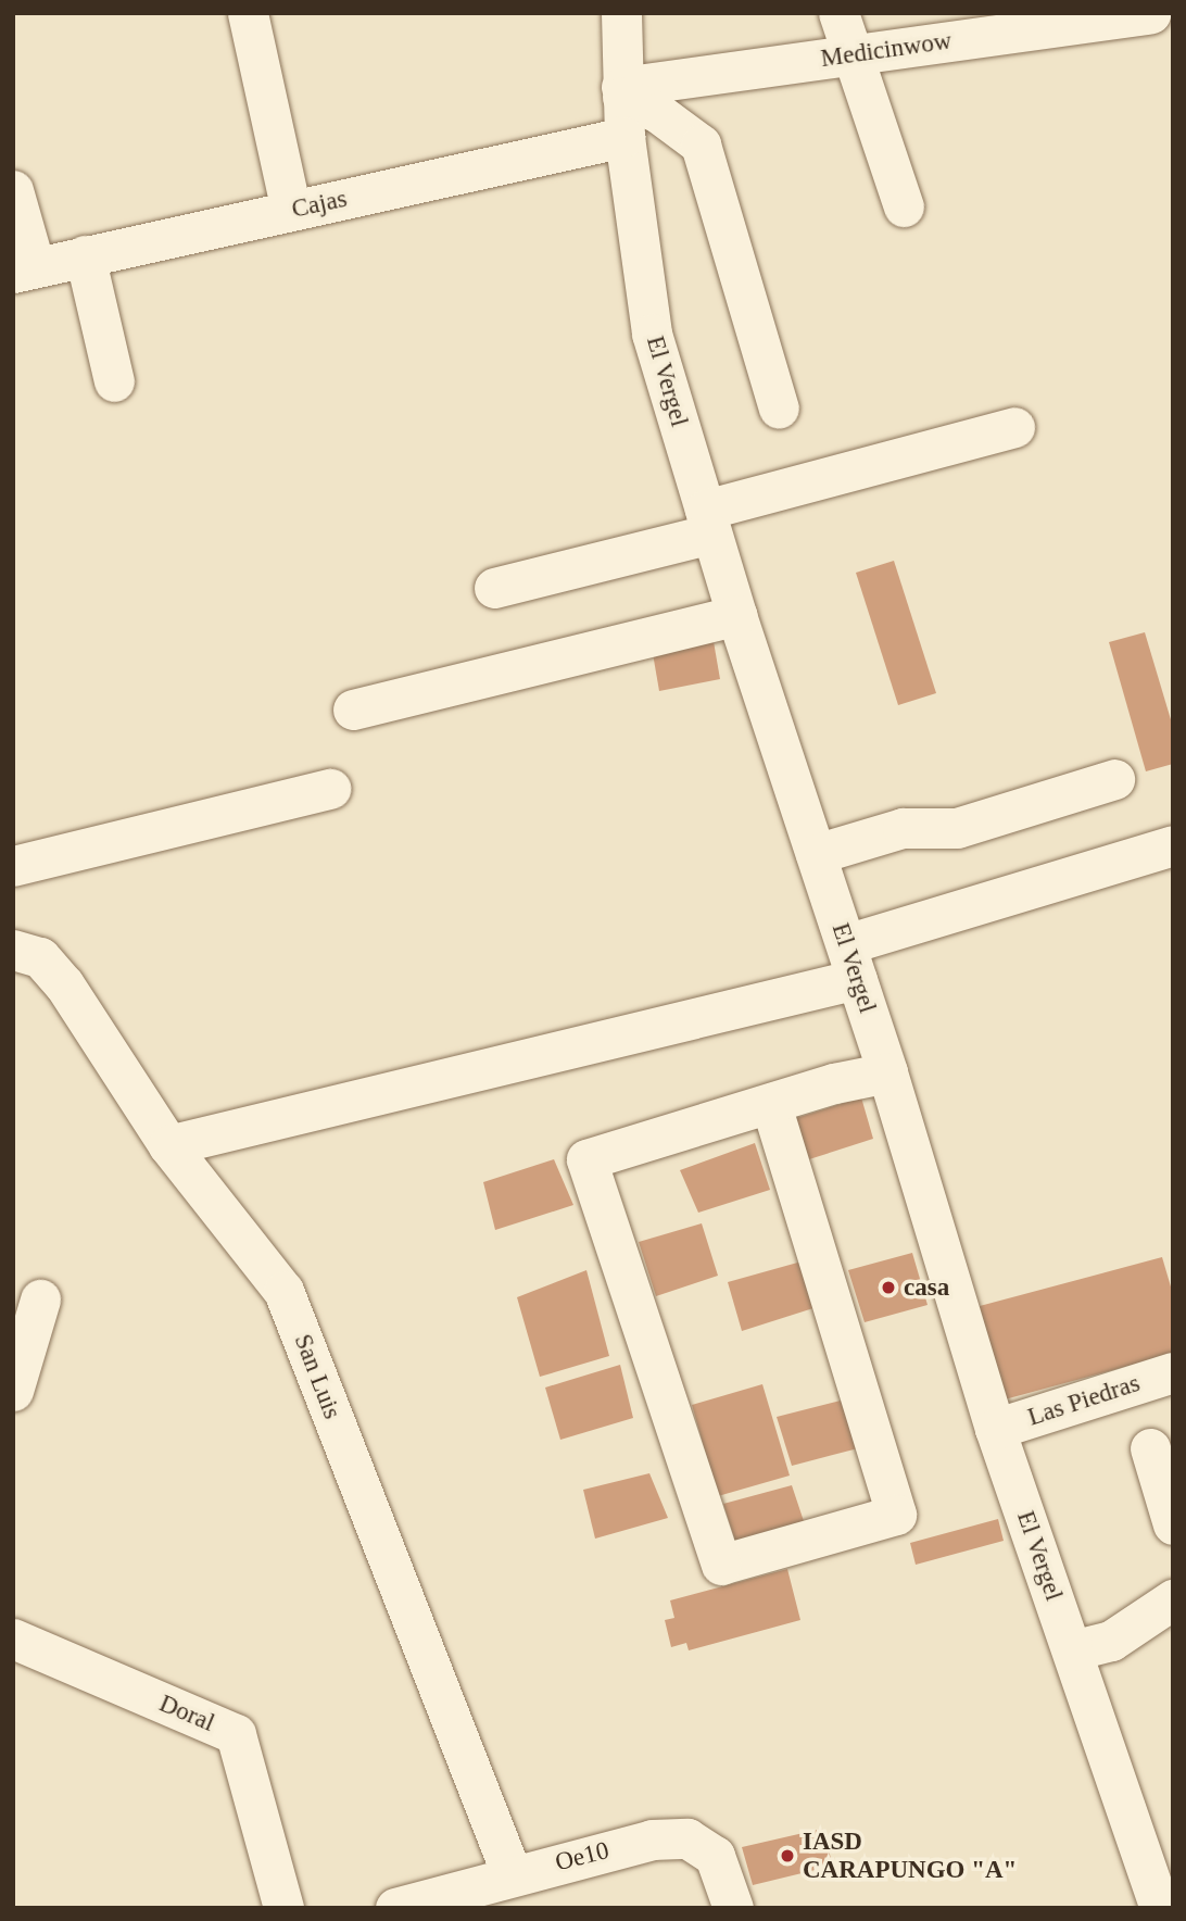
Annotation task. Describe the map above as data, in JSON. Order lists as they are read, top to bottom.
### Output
{
  "streets": {
    "street": [
      "Medicinwow",
      "Cajas",
      "El Vergel",
      "San Luis",
      "Las Piedras",
      "Doral",
      "Oe10"
    ]
  },
  "crossings": [
    ["Medicinwow", "El Vergel"],
    ["Cajas", "El Vergel"],
    ["El Vergel", "Las Piedras"],
    ["San Luis", "Oe10"]
  ],
  "places": ["casa", "IASD CARAPUNGO \"A\""]
}
